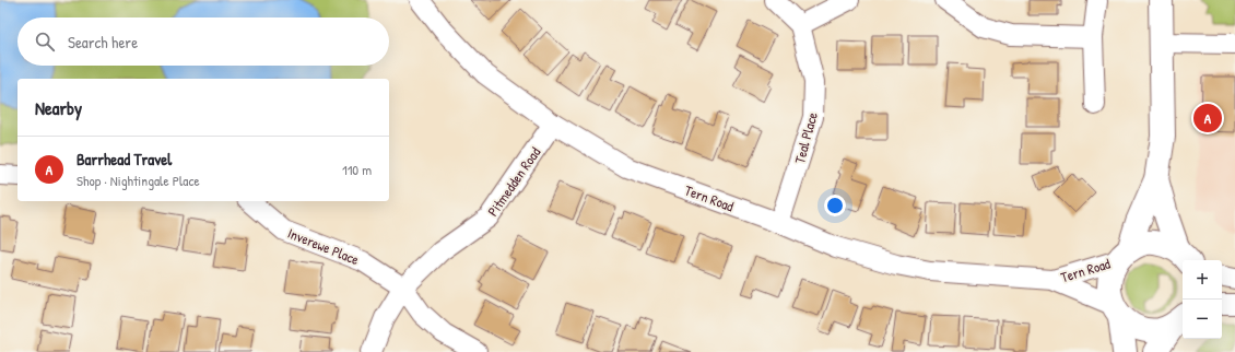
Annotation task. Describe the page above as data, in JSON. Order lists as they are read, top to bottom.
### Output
{
  "streets": {
    "street": [
      "Teal Place",
      "Pitmedden Road",
      "Tern Road",
      "Inverewe Place"
    ]
  },
  "crossings": [
    ["Teal Place", "Tern Road"],
    ["Pitmedden Road", "Tern Road"],
    ["Pitmedden Road", "Inverewe Place"]
  ],
  "page": {
    "search": "Search here",
    "heading": "Nearby",
    "pins": "A",
    "list": [
      {
        "mark": "A",
        "name": "Barrhead Travel",
        "note": "Shop · Nightingale Place",
        "value": "110 m"
      }
    ],
    "map_buttons": ["+", "−"]
  }
}
